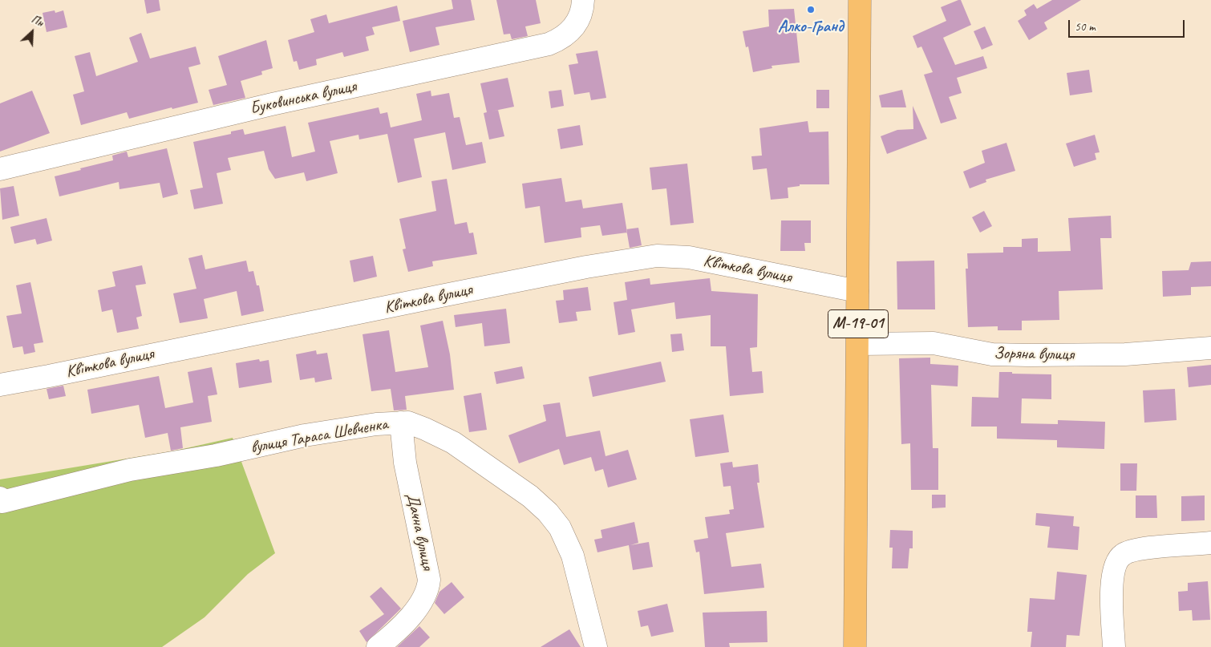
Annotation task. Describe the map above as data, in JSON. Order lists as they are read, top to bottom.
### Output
{
  "streets": {
    "main road": ["М-19-01"],
    "street": [
      "Буковинська вулиця",
      "Квіткова вулиця",
      "Зоряна вулиця",
      "вулиця Тараса Шевченка",
      "Дачна вулиця"
    ]
  },
  "crossings": [
    ["Квіткова вулиця", "М-19-01"],
    ["М-19-01", "Зоряна вулиця"],
    ["вулиця Тараса Шевченка", "Дачна вулиця"]
  ],
  "places": ["Алко-Гранд"],
  "scale_bar": "50 m",
  "north": "top right"
}
